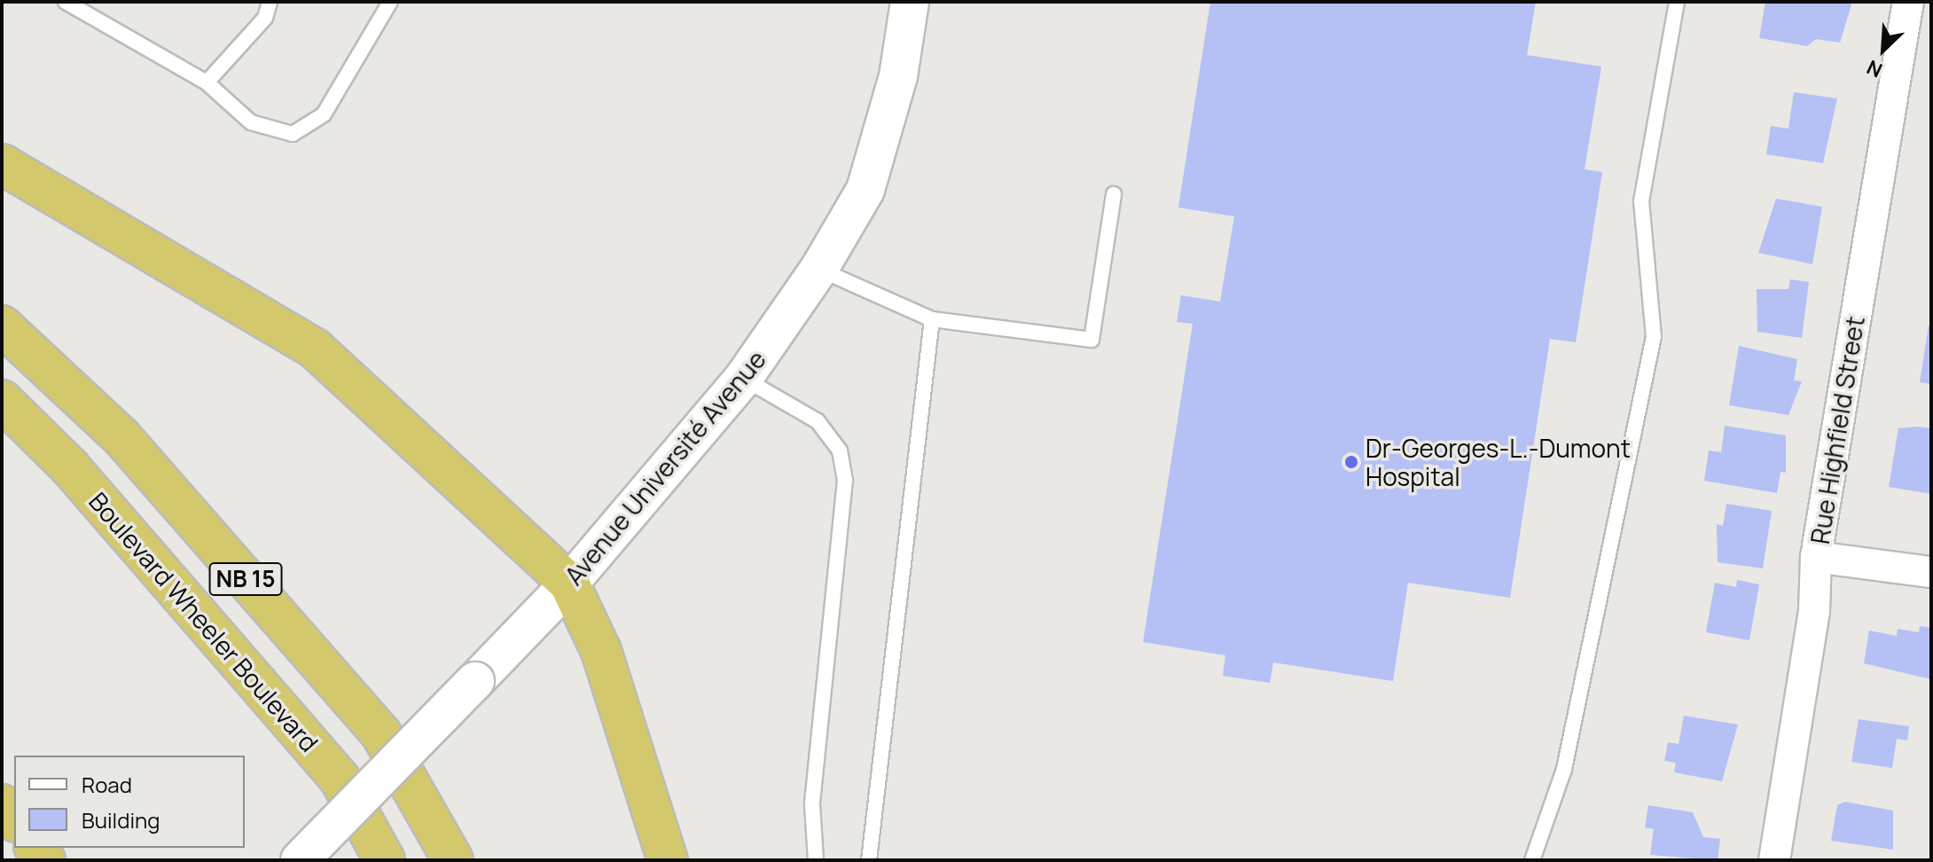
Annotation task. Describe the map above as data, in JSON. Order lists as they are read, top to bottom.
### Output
{
  "streets": {
    "highway": ["NB 15", "Boulevard Wheeler Boulevard"],
    "street": ["Rue Highfield Street", "Avenue Université Avenue"]
  },
  "places": ["Dr-Georges-L.-Dumont Hospital"],
  "legend": ["Road", "Building"],
  "north": "bottom left"
}
